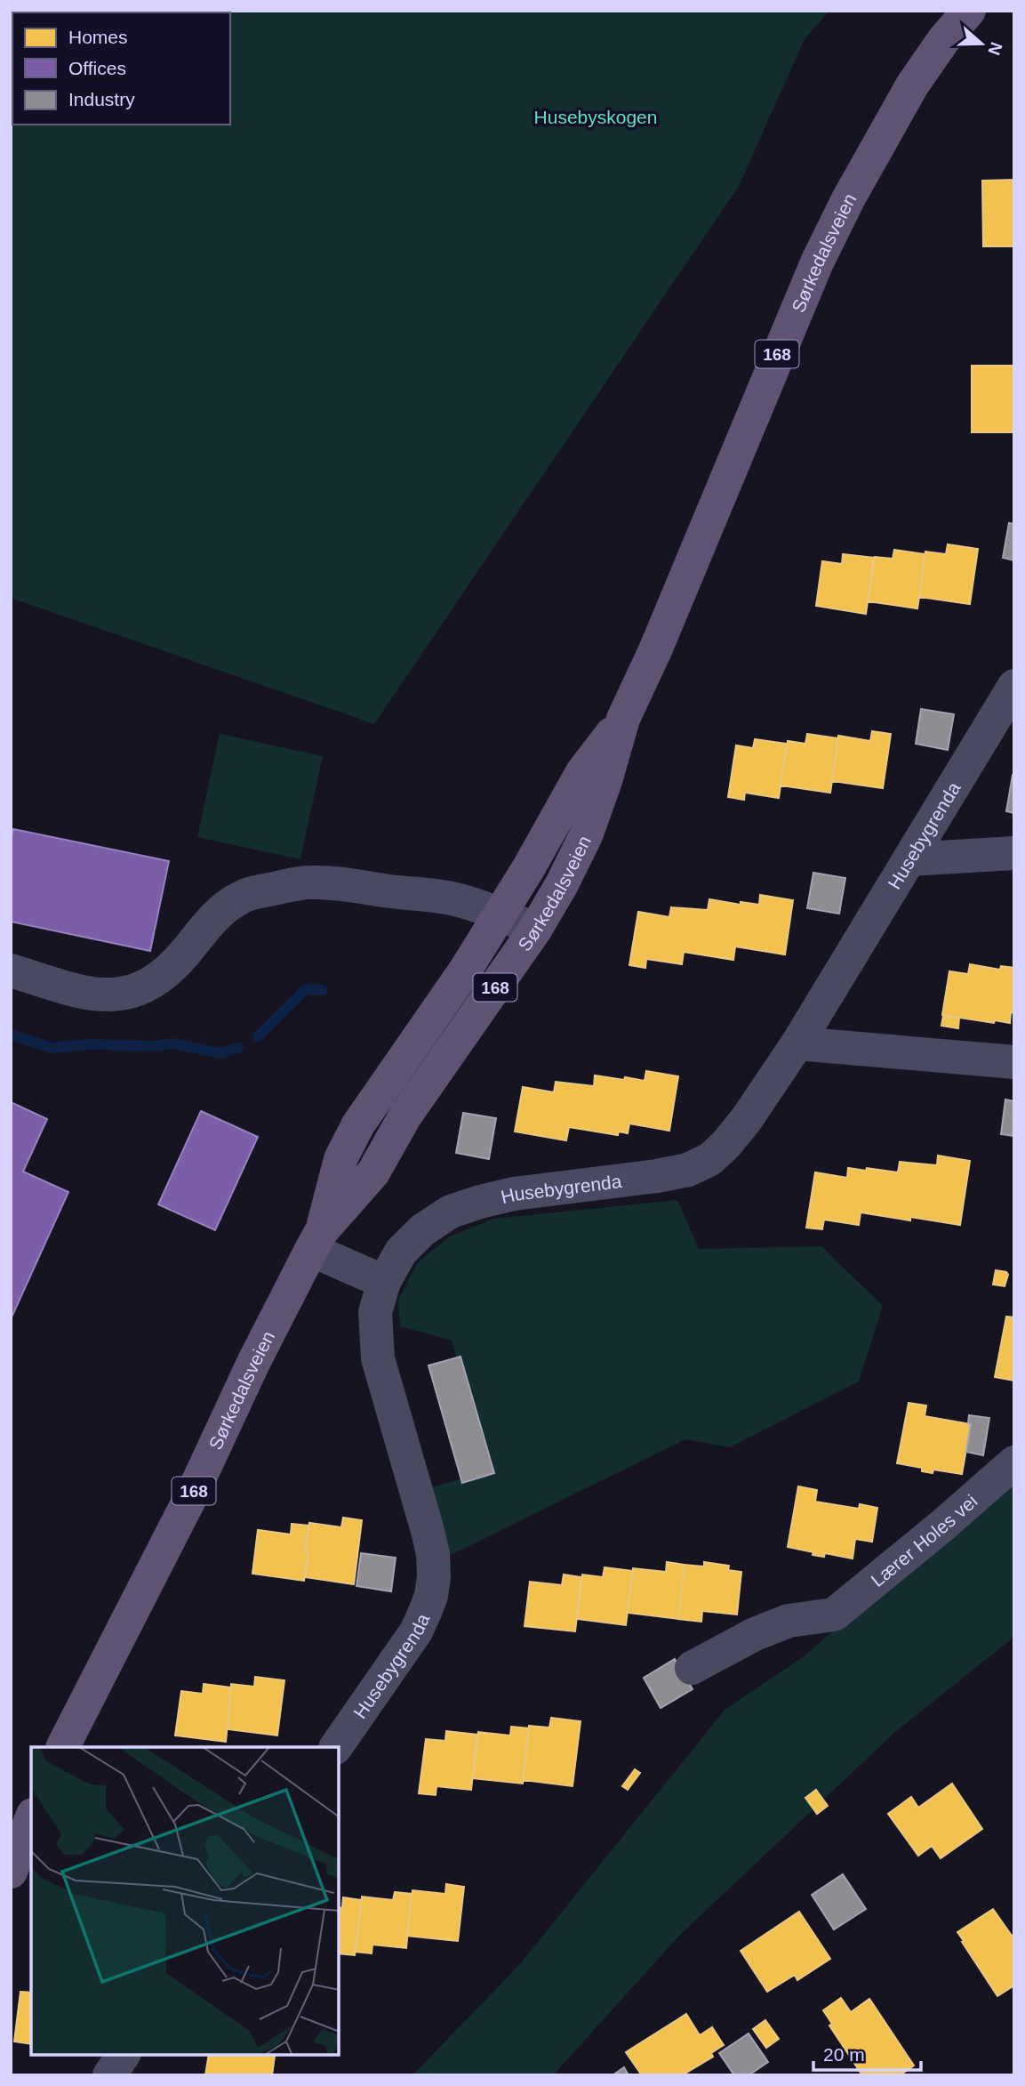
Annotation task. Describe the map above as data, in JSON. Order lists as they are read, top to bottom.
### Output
{
  "streets": {
    "main road": ["Sørkedalsveien", "168"],
    "street": ["Husebygrenda", "Lærer Holes vei"]
  },
  "parks": ["Husebyskogen"],
  "legend": ["Homes", "Offices", "Industry"],
  "scale_bar": "20 m",
  "north": "right"
}
